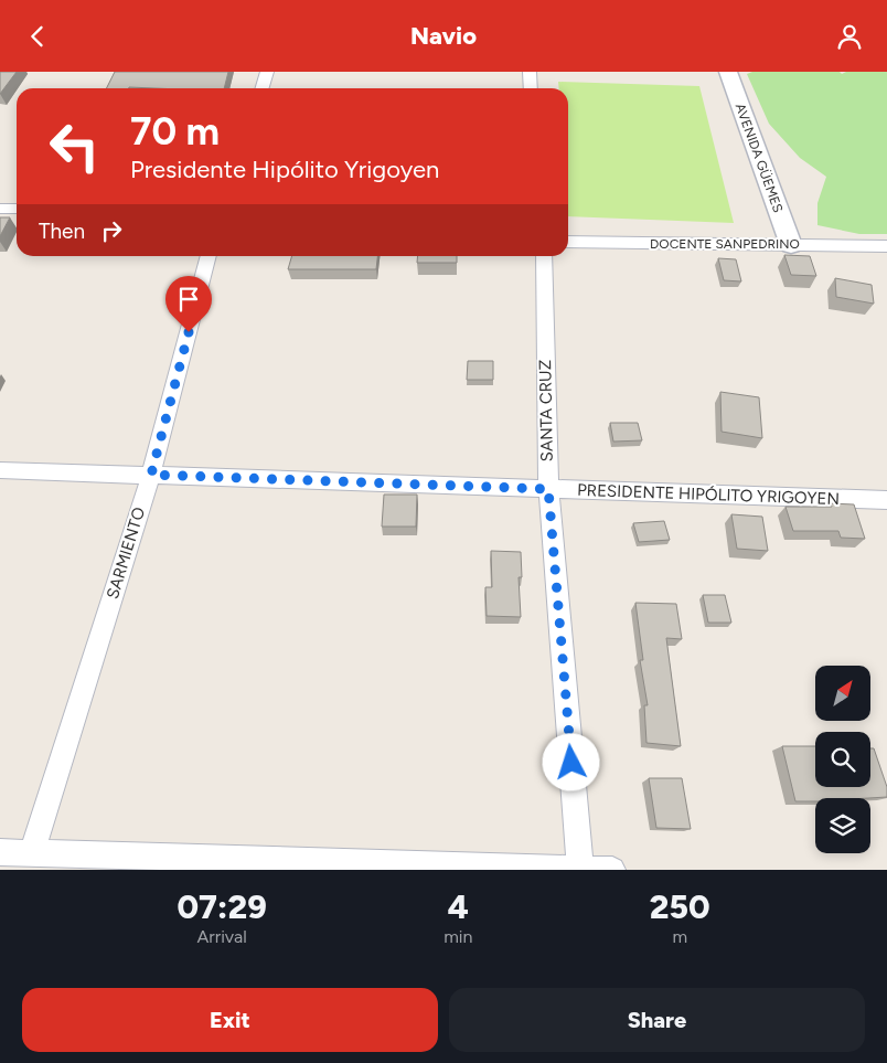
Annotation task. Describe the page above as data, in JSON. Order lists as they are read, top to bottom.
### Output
{
  "streets": {
    "main road": ["AVENIDA GÜEMES"],
    "street": [
      "DOCENTE SANPEDRINO",
      "SANTA CRUZ",
      "PRESIDENTE HIPÓLITO YRIGOYEN",
      "SARMIENTO"
    ]
  },
  "crossings": [
    ["AVENIDA GÜEMES", "DOCENTE SANPEDRINO"],
    ["SANTA CRUZ", "PRESIDENTE HIPÓLITO YRIGOYEN"],
    ["PRESIDENTE HIPÓLITO YRIGOYEN", "SARMIENTO"]
  ],
  "north": "top right",
  "page": {
    "header": "Navio",
    "turn": ["70 m", "Presidente Hipólito Yrigoyen"],
    "then": "Then",
    "eta": [
      "07:29",
      "Arrival",
      "4",
      "min",
      "250",
      "m"
    ],
    "buttons": ["Exit", "Share"]
  }
}
